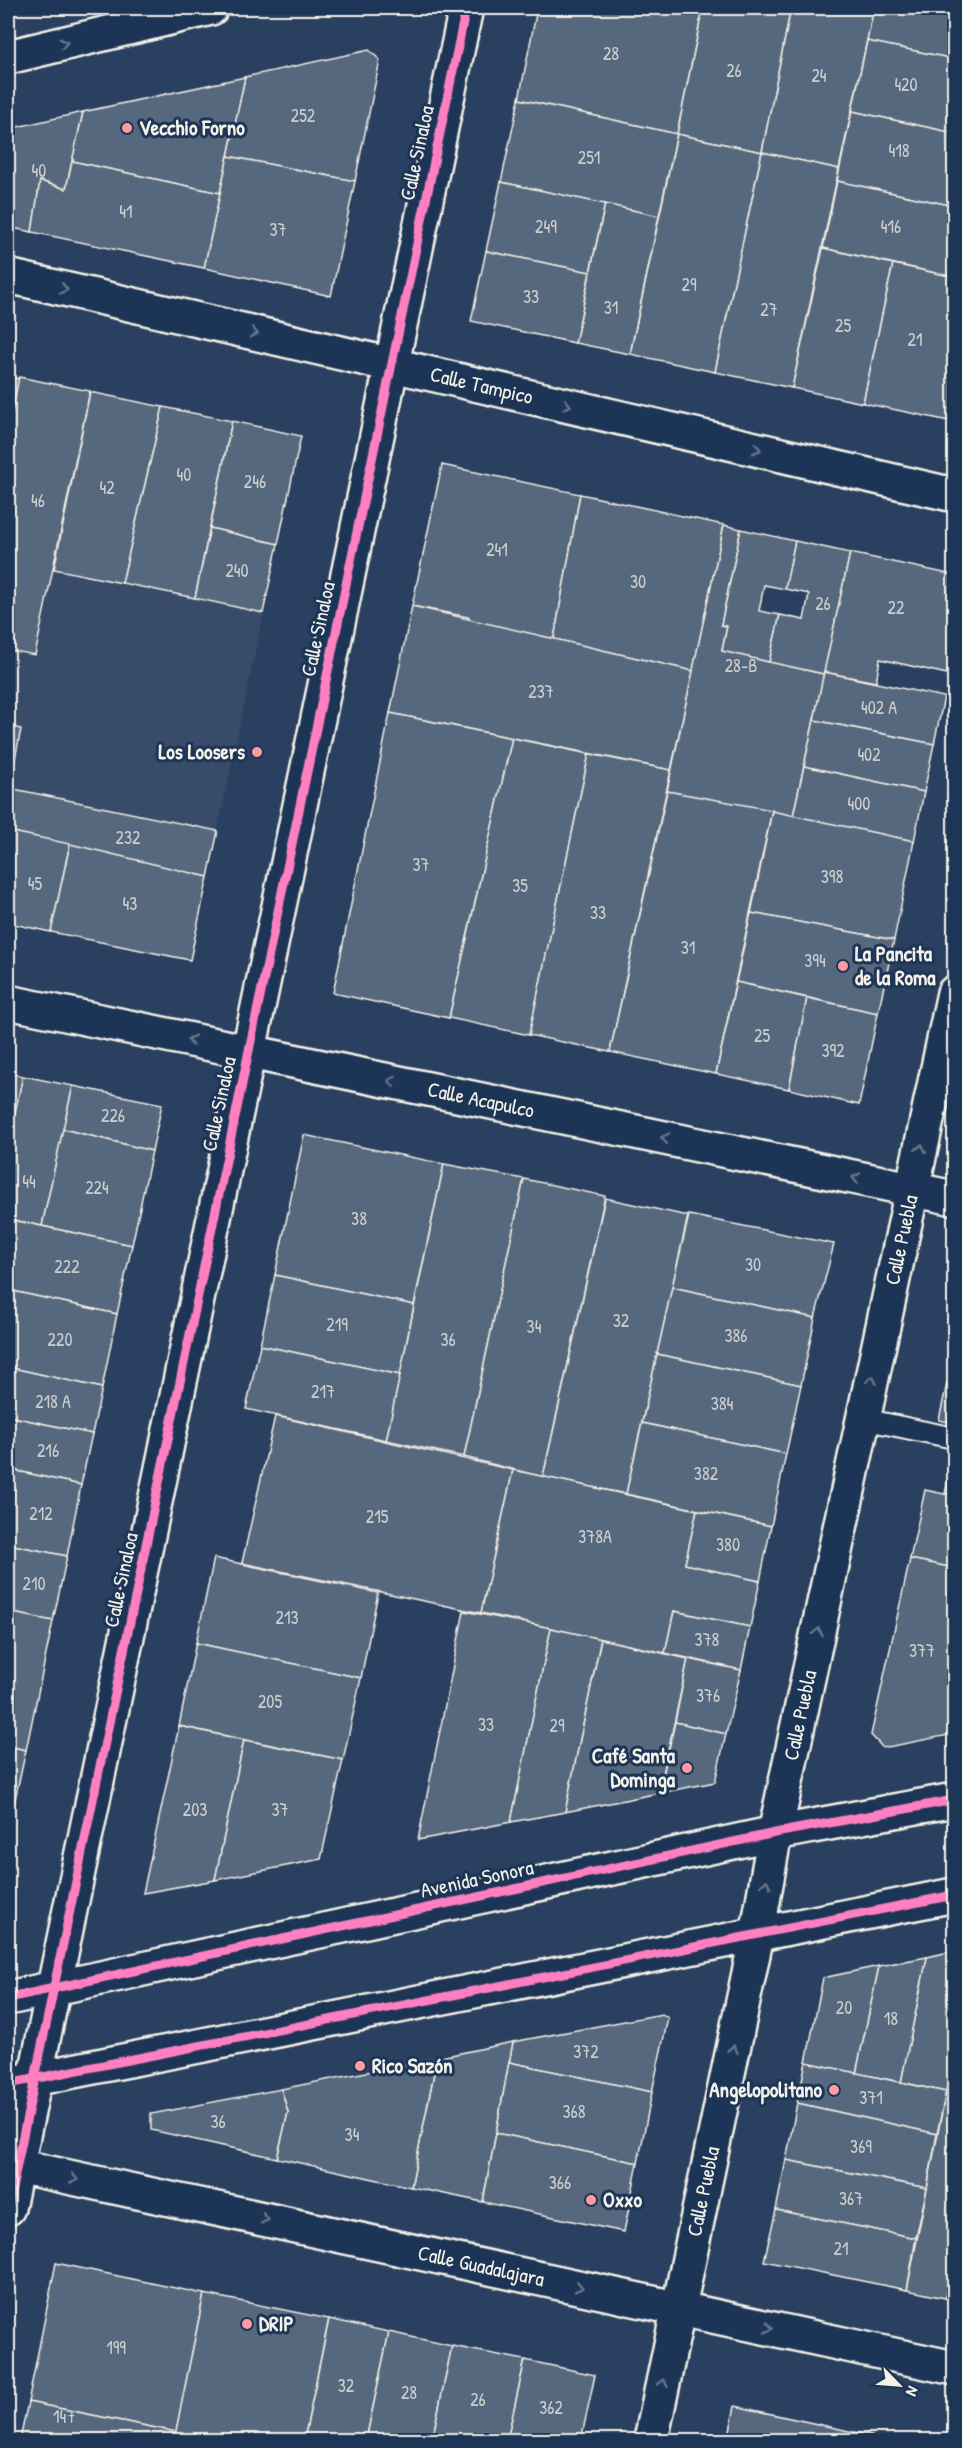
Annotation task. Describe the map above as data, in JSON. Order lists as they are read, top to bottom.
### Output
{
  "streets": {
    "street": [
      "Calle Sinaloa",
      "Calle Tampico",
      "Calle Acapulco",
      "Calle Puebla",
      "Avenida Sonora",
      "Calle Guadalajara"
    ]
  },
  "crossings": [
    ["Calle Sinaloa", "Calle Tampico"],
    ["Calle Sinaloa", "Calle Acapulco"],
    ["Calle Sinaloa", "Avenida Sonora"],
    ["Calle Sinaloa", "Calle Guadalajara"],
    ["Calle Acapulco", "Calle Puebla"],
    ["Calle Puebla", "Avenida Sonora"],
    ["Calle Puebla", "Calle Guadalajara"]
  ],
  "one_way": ["Calle Tampico", "Calle Acapulco", "Calle Puebla"],
  "places": [
    "Vecchio Forno",
    "Los Loosers",
    "La Pancita de la Roma",
    "Café Santa Dominga",
    "Rico Sazón",
    "Angelopolitano",
    "Oxxo",
    "DRIP"
  ],
  "house_numbers": [
    "28",
    "26",
    "24",
    "420",
    "252",
    "418",
    "251",
    "40",
    "41",
    "249",
    "416",
    "37",
    "29",
    "33",
    "31",
    "27",
    "25",
    "21",
    "40",
    "246",
    "42",
    "46",
    "241",
    "240",
    "30",
    "26",
    "22",
    "28-B",
    "237",
    "402 A",
    "402",
    "400",
    "232",
    "37",
    "398",
    "45",
    "35",
    "43",
    "33",
    "31",
    "394",
    "25",
    "392",
    "226",
    "44",
    "224",
    "38",
    "30",
    "222",
    "32",
    "219",
    "34",
    "386",
    "220",
    "36",
    "217",
    "218 A",
    "384",
    "216",
    "382",
    "212",
    "215",
    "378A",
    "380",
    "210",
    "213",
    "378",
    "377",
    "376",
    "205",
    "33",
    "29",
    "203",
    "37",
    "20",
    "18",
    "372",
    "371",
    "368",
    "36",
    "34",
    "369",
    "366",
    "367",
    "21",
    "199",
    "32",
    "28",
    "26",
    "362",
    "147"
  ],
  "north": "bottom right"
}
